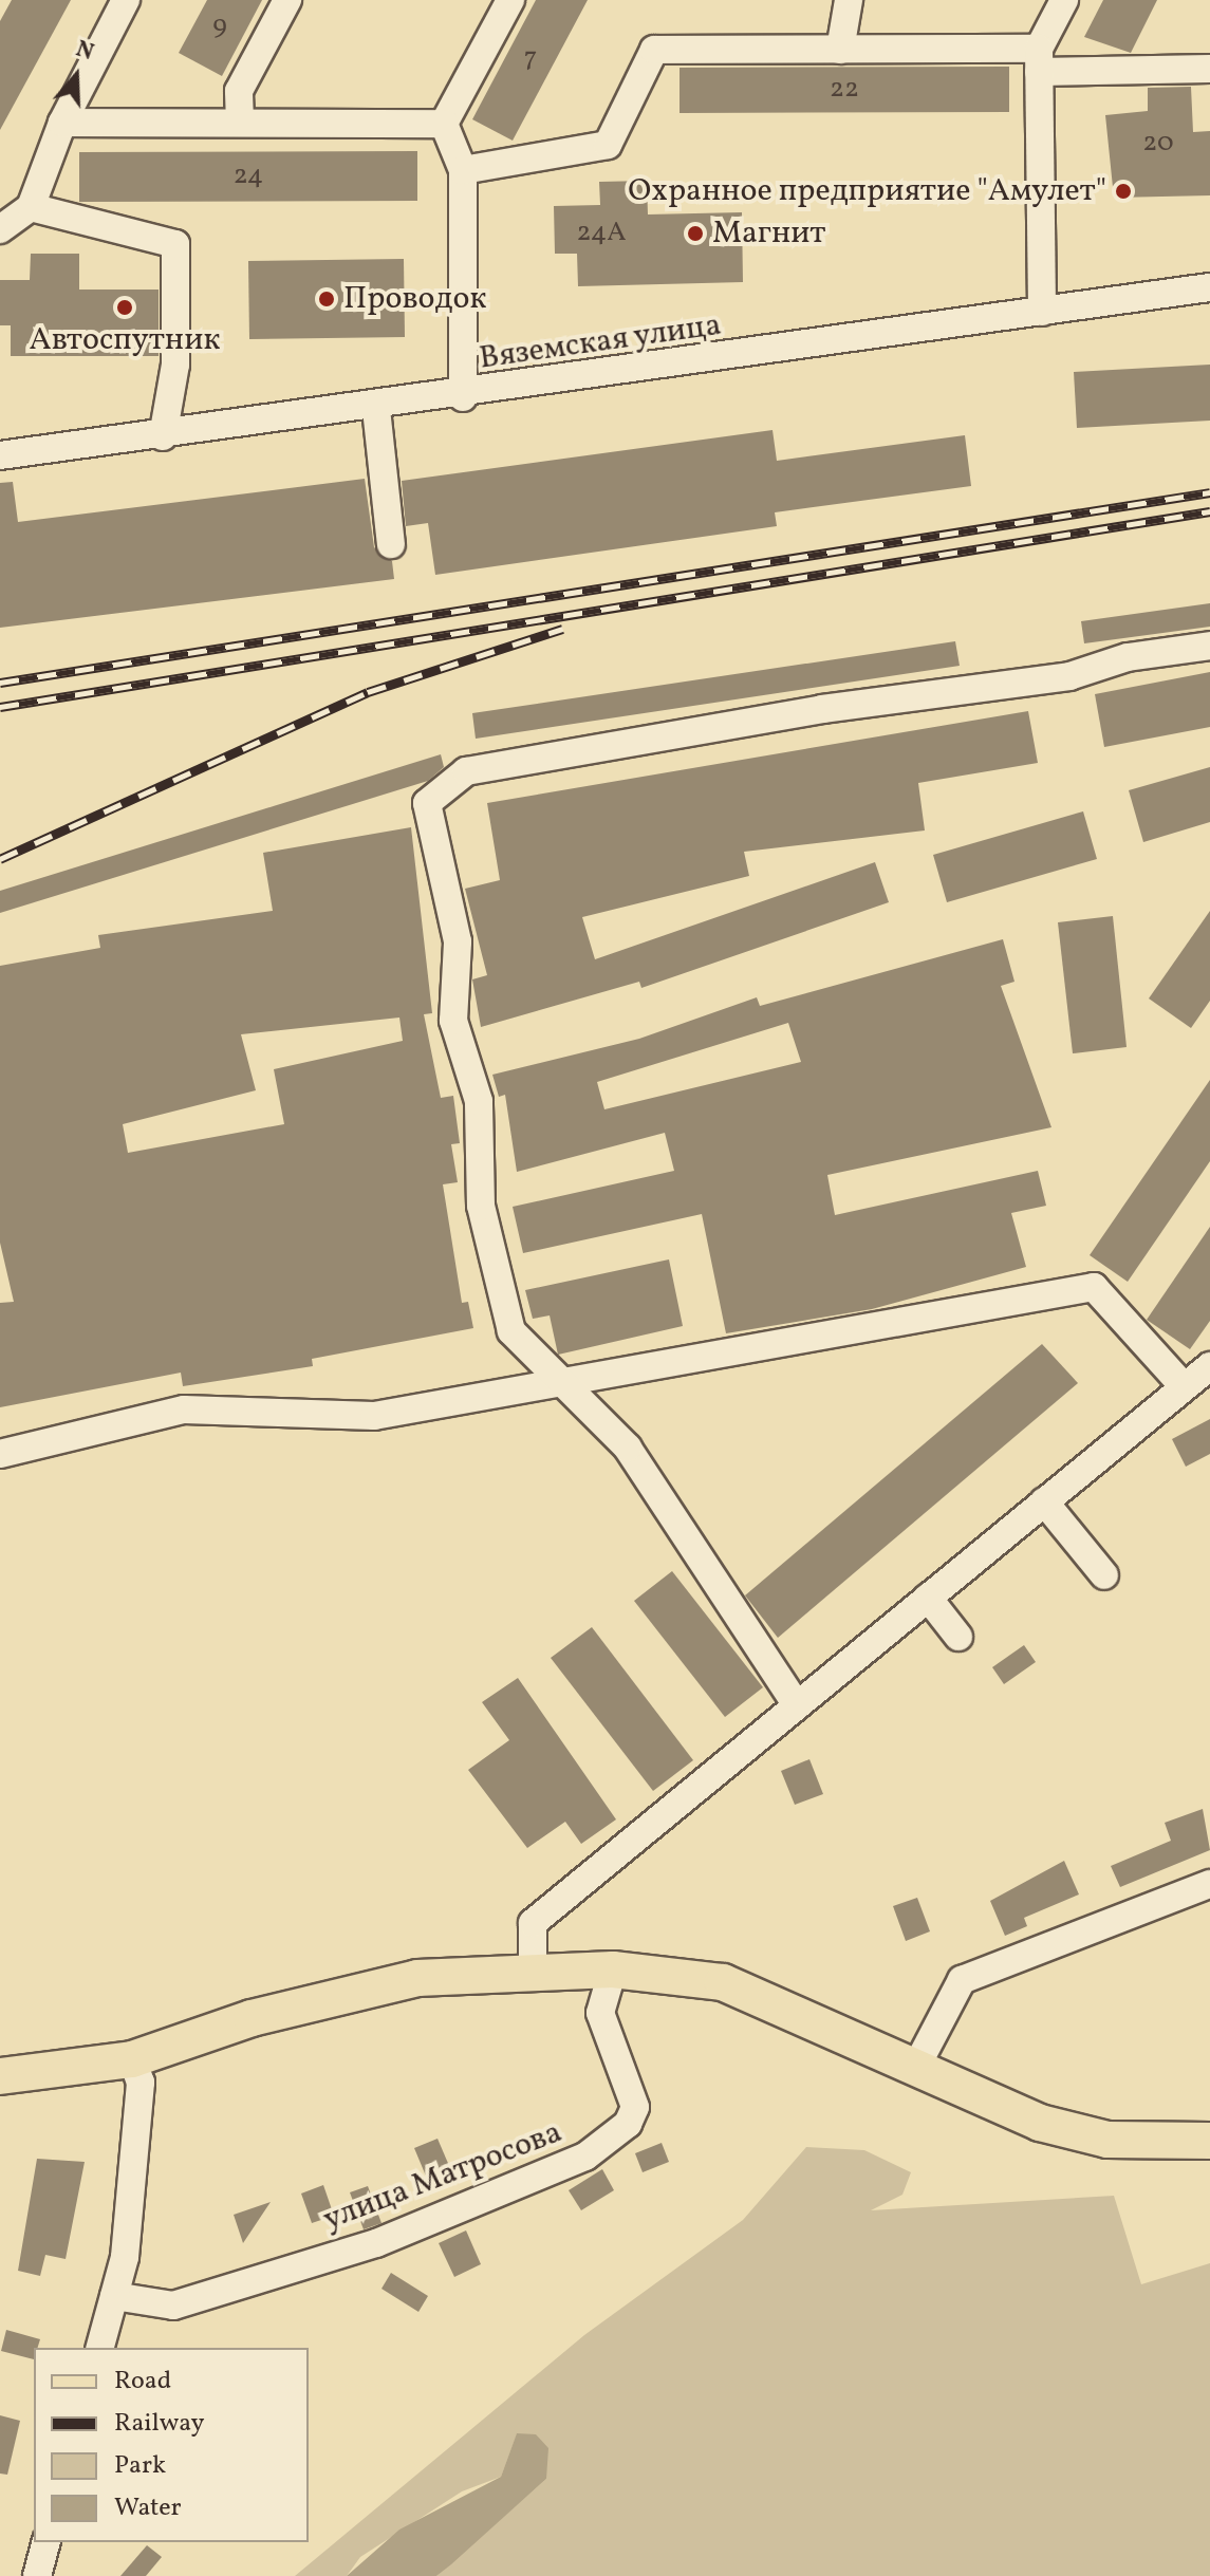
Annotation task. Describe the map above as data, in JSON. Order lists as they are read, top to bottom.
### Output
{
  "streets": {
    "street": ["Вяземская улица", "улица Матросова"]
  },
  "places": [
    "Охранное предприятие \"Амулет\"",
    "Магнит",
    "Проводок",
    "Автоспутник"
  ],
  "house_numbers": [
    "9",
    "7",
    "22",
    "20",
    "24",
    "24А"
  ],
  "legend": [
    "Road",
    "Railway",
    "Park",
    "Water"
  ],
  "north": "top"
}
